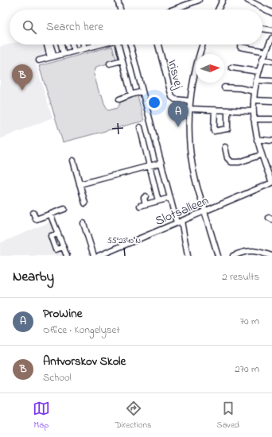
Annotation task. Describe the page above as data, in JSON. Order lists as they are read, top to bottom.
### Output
{
  "streets": {
    "street": ["Irisvej", "Slotsalleen"]
  },
  "north": "right",
  "page": {
    "search": "Search here",
    "pins": ["B", "A"],
    "heading": ["Nearby", "2 results"],
    "list": [
      {
        "mark": "A",
        "name": "ProWine",
        "note": "Office · Kongelyset",
        "value": "70 m"
      },
      {
        "mark": "B",
        "name": "Antvorskov Skole",
        "note": "School",
        "value": "270 m"
      }
    ],
    "nav": ["Map", "Directions", "Saved"]
  },
  "coordinates": ["55°23'40\"N"]
}
